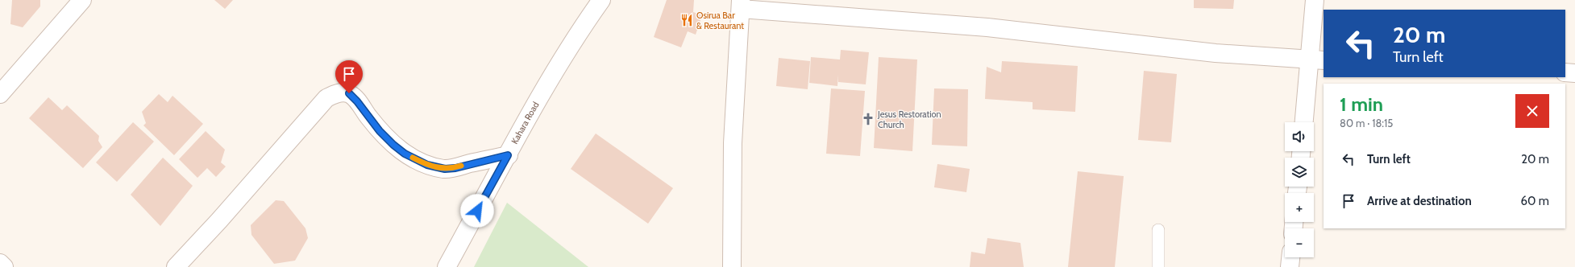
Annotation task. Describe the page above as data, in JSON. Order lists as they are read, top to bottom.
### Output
{
  "streets": {
    "street": ["Kahara Road"]
  },
  "places": {
    "restaurant": ["Osirua Bar & Restaurant"],
    "church": ["Jesus Restoration Church"]
  },
  "page": {
    "turn": ["20 m", "Turn left"],
    "heading": ["1 min", "80 m · 18:15"],
    "map_buttons": ["+", "−"],
    "list": [
      {
        "name": "Turn left",
        "value": "20 m"
      },
      {
        "name": "Arrive at destination",
        "value": "60 m"
      }
    ]
  }
}
